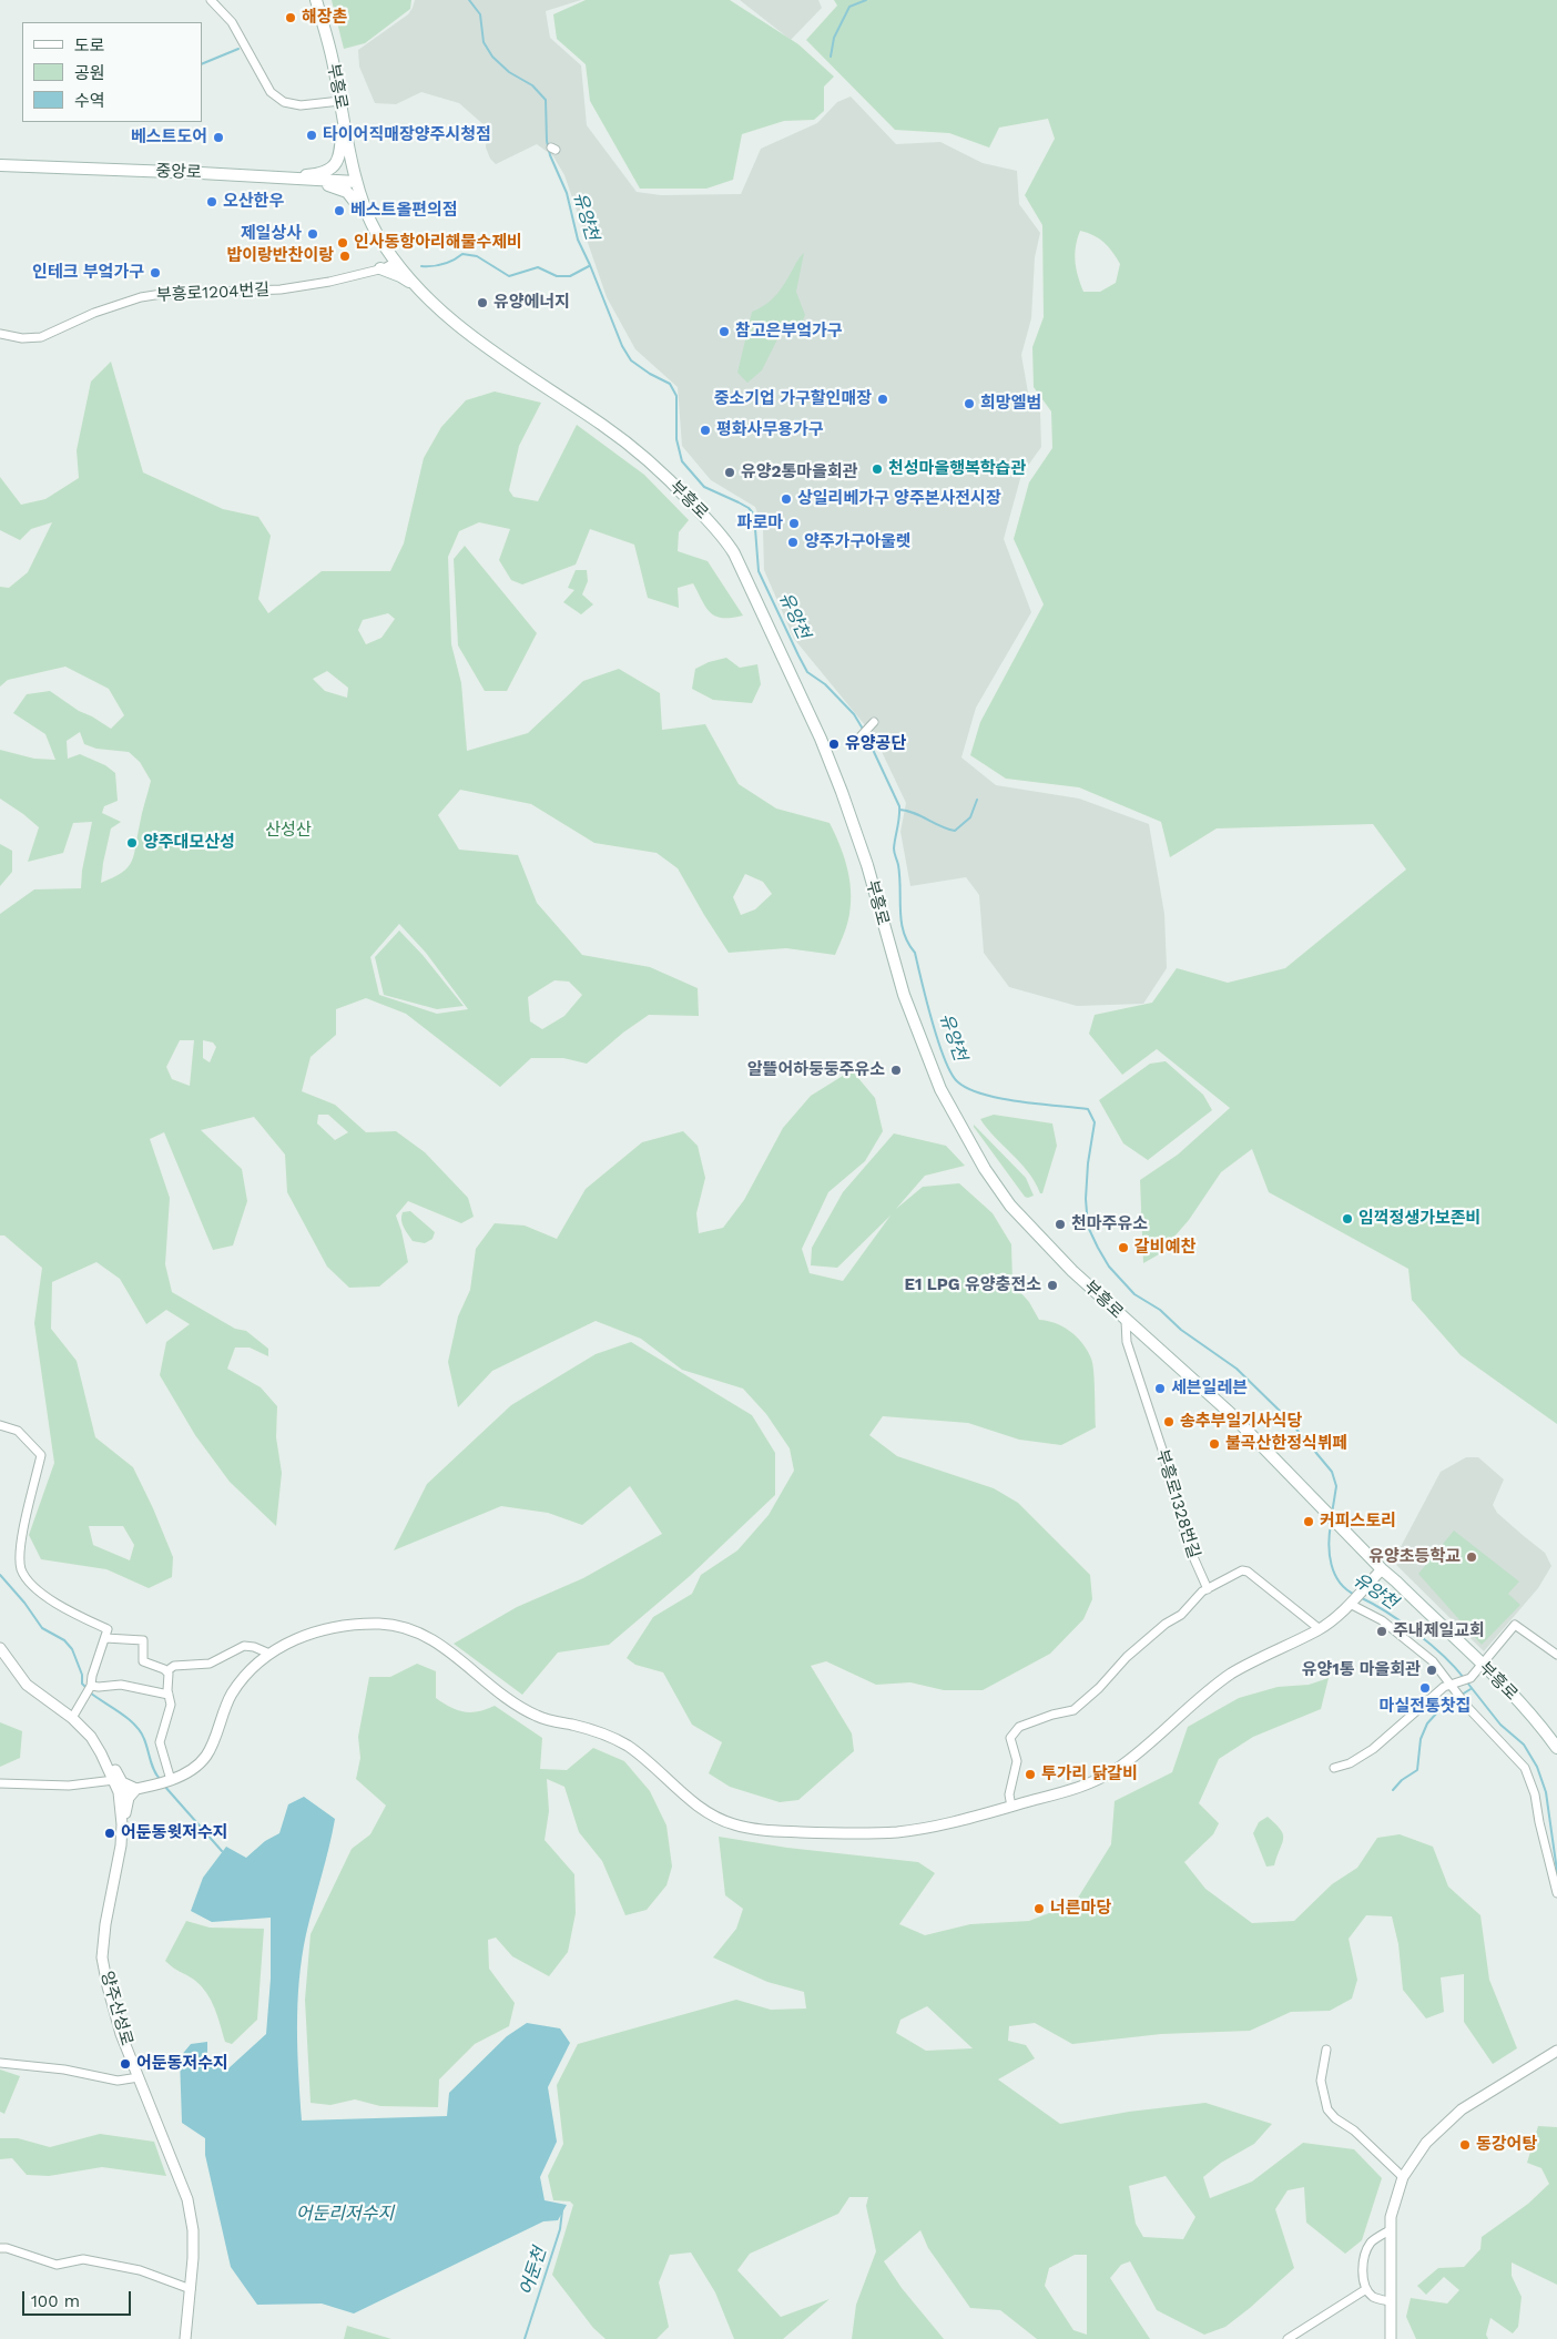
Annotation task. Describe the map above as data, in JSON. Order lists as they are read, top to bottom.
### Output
{
  "streets": {
    "main road": ["부흥로", "중앙로"],
    "street": ["부흥로1204번길", "부흥로1328번길", "양주산성로"]
  },
  "crossings": [
    ["부흥로", "중앙로"],
    ["부흥로", "부흥로1204번길"],
    ["부흥로", "부흥로1328번길"]
  ],
  "water": ["유양천", "어둔리저수지", "어둔천"],
  "parks": ["산성산"],
  "places": [
    "해장촌",
    "타이어직매장양주시청점",
    "베스트도어",
    "오산한우",
    "베스트올편의점",
    "제일상사",
    "인사동항아리해물수제비",
    "밥이랑반찬이랑",
    "인테크 부엌가구",
    "유양에너지",
    "참고은부엌가구",
    "중소기업 가구할인매장",
    "희망엘범",
    "평화사무용가구",
    "천성마을행복학습관",
    "유양2통마을회관",
    "상일리베가구 양주본사전시장",
    "파로마",
    "양주가구아울렛",
    "유양공단",
    "양주대모산성",
    "알뜰어하둥둥주유소",
    "임꺽정생가보존비",
    "천마주유소",
    "갈비예찬",
    "E1 LPG 유양충전소",
    "세븐일레븐",
    "송추부일기사식당",
    "불곡산한정식뷔페",
    "커피스토리",
    "유양초등학교",
    "주내제일교회",
    "유양1통 마을회관",
    "마실전통찻집",
    "투가리 닭갈비",
    "어둔동윗저수지",
    "너른마당",
    "어둔동저수지",
    "동강어탕"
  ],
  "legend": ["도로", "공원", "수역"],
  "scale_bar": "100 m"
}
